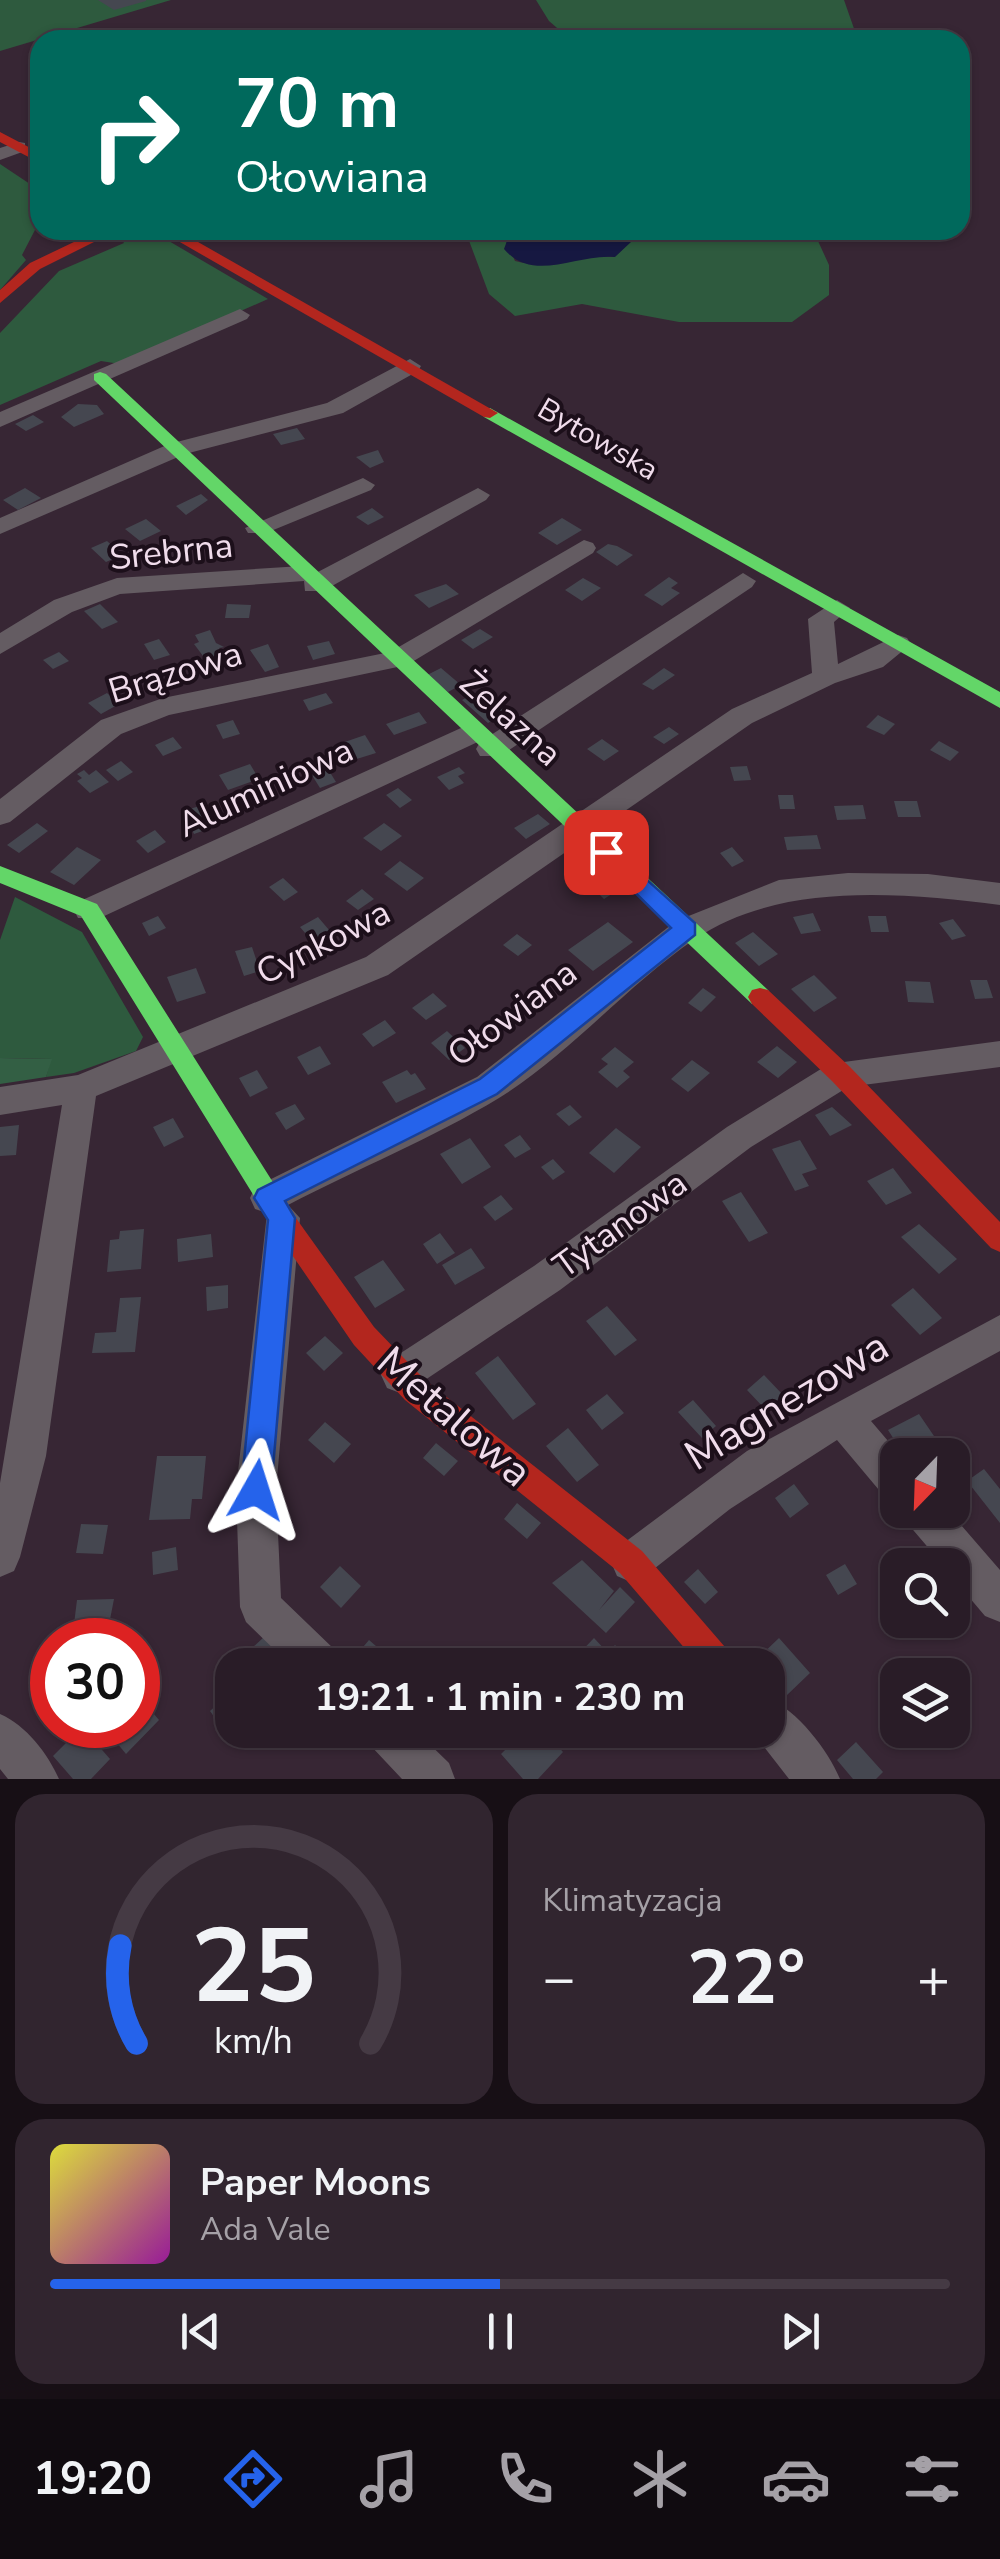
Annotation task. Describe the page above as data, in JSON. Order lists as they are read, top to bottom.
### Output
{
  "streets": {
    "street": [
      "Bytowska",
      "Srebrna",
      "Brązowa",
      "Żelazna",
      "Aluminiowa",
      "Cynkowa",
      "Ołowiana",
      "Tytanowa",
      "Magnezowa",
      "Metalowa"
    ]
  },
  "crossings": [
    ["Bytowska", "Cynkowa"],
    ["Srebrna", "Żelazna"],
    ["Brązowa", "Żelazna"],
    ["Żelazna", "Aluminiowa"],
    ["Żelazna", "Cynkowa"],
    ["Żelazna", "Ołowiana"],
    ["Żelazna", "Tytanowa"],
    ["Aluminiowa", "Metalowa"],
    ["Cynkowa", "Metalowa"],
    ["Ołowiana", "Metalowa"],
    ["Tytanowa", "Metalowa"],
    ["Magnezowa", "Metalowa"]
  ],
  "north": "bottom left",
  "page": {
    "turn": ["70 m", "Ołowiana"],
    "limit": "30",
    "trip": "19:21 · 1 min · 230 m",
    "tile": "Klimatyzacja",
    "heat": ["−", "22°", "+"],
    "song": ["Paper Moons", "Ada Vale"],
    "tabs": "19:20",
    "gauge": ["25", "km/h"]
  }
}
